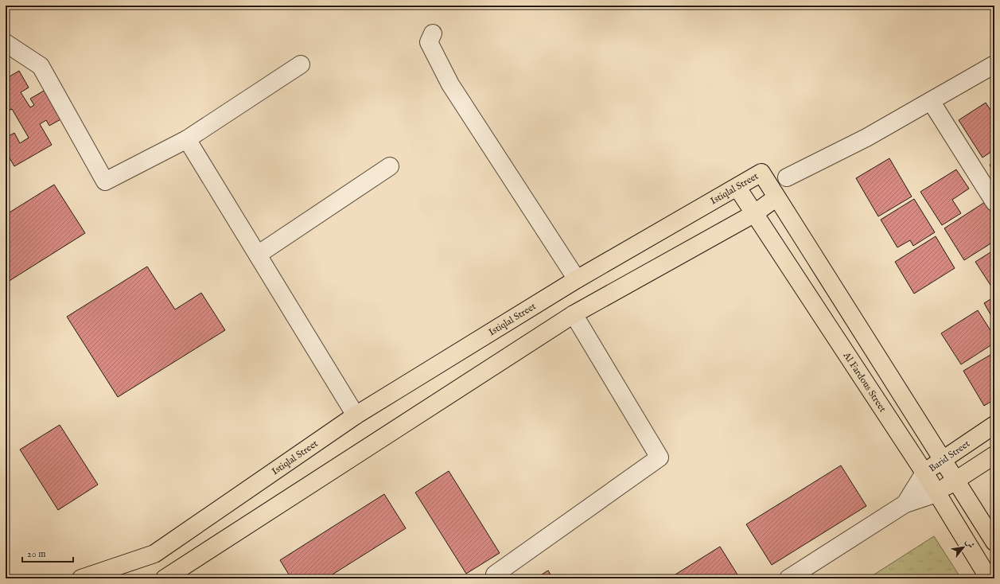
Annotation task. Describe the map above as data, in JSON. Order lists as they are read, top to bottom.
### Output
{
  "streets": {
    "main road": ["Istiqlal Street", "Al Fardous Street", "Barid Street"]
  },
  "crossings": [
    ["Istiqlal Street", "Al Fardous Street"],
    ["Al Fardous Street", "Barid Street"]
  ],
  "scale_bar": "20 m",
  "north": "top right"
}
